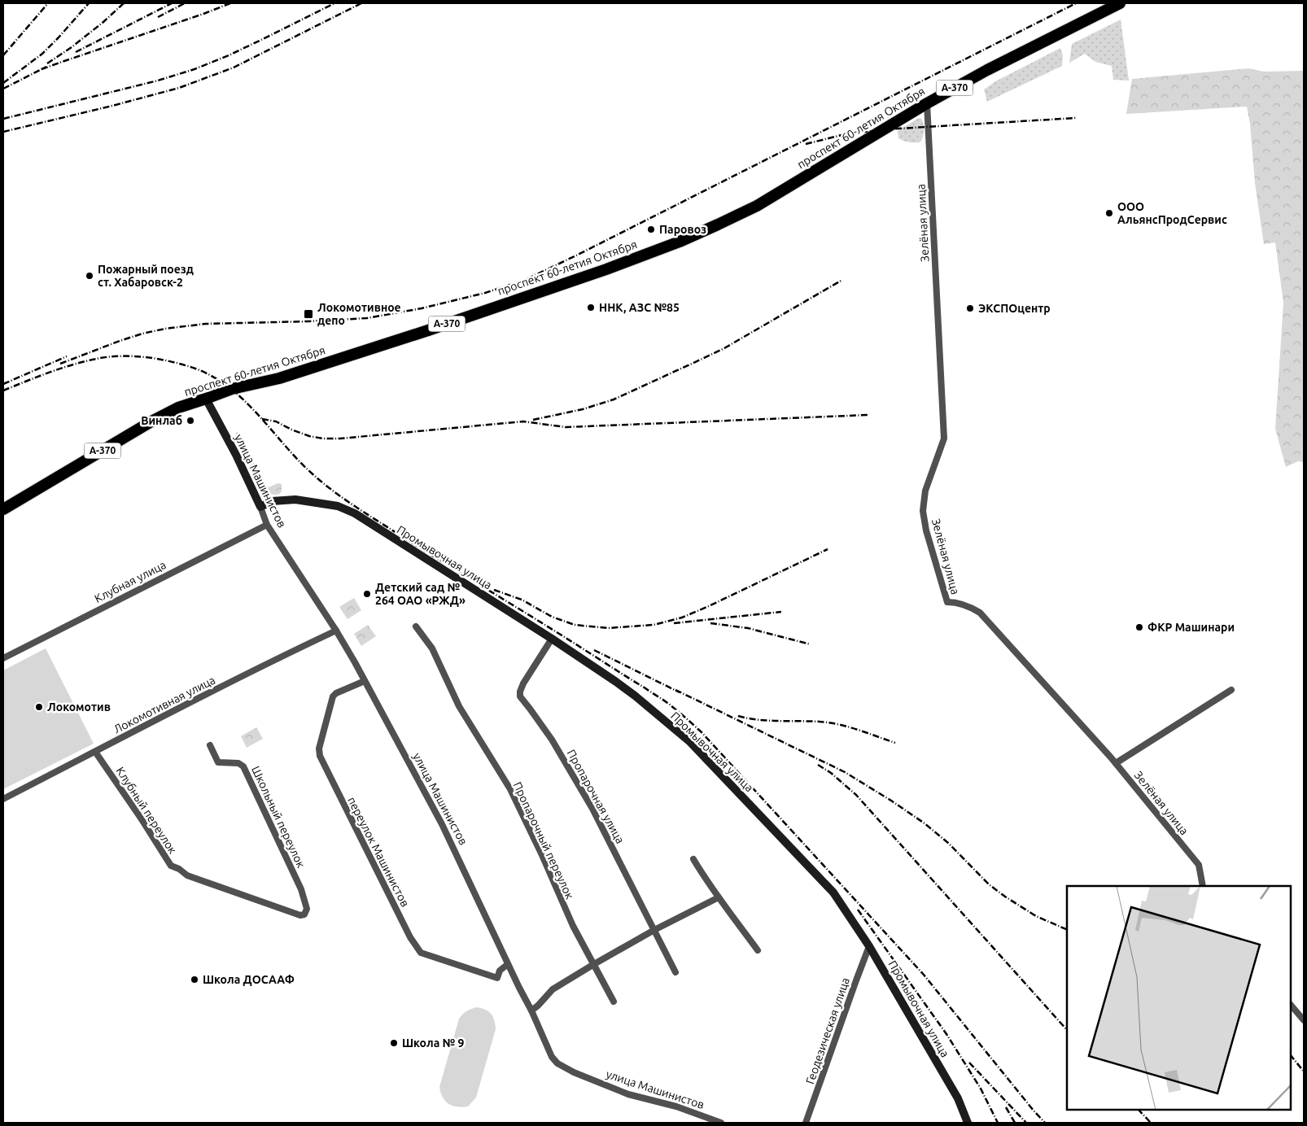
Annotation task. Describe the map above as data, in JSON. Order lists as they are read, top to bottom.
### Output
{
  "streets": {
    "highway": ["А-370", "проспект 60-летия Октября"],
    "street": [
      "Зелёная улица",
      "улица Машинистов",
      "Промывочная улица",
      "Клубная улица",
      "Локомотивная улица",
      "Пропарочная улица",
      "Клубный переулок",
      "Школьный переулок",
      "Пропарочный переулок",
      "переулок Машинистов",
      "Геодезическая улица"
    ]
  },
  "crossings": [
    ["проспект 60-летия Октября", "Зелёная улица"],
    ["проспект 60-летия Октября", "улица Машинистов"],
    ["улица Машинистов", "Промывочная улица"],
    ["улица Машинистов", "Клубная улица"],
    ["улица Машинистов", "Локомотивная улица"],
    ["улица Машинистов", "переулок Машинистов"],
    ["Промывочная улица", "Пропарочная улица"],
    ["Промывочная улица", "Геодезическая улица"],
    ["Локомотивная улица", "Клубный переулок"],
    ["Клубный переулок", "Школьный переулок"]
  ],
  "places": {
    "other": [
      "ООО АльянсПродСервис",
      "Паровоз",
      "Пожарный поезд ст. Хабаровск-2",
      "ННК, АЗС №85",
      "ЭКСПОцентр",
      "Винлаб",
      "Детский сад № 264 ОАО «РЖД»",
      "ФКР Машинари",
      "Локомотив",
      "Школа ДОСААФ",
      "Школа № 9"
    ],
    "transit": ["Локомотивное депо"]
  }
}
